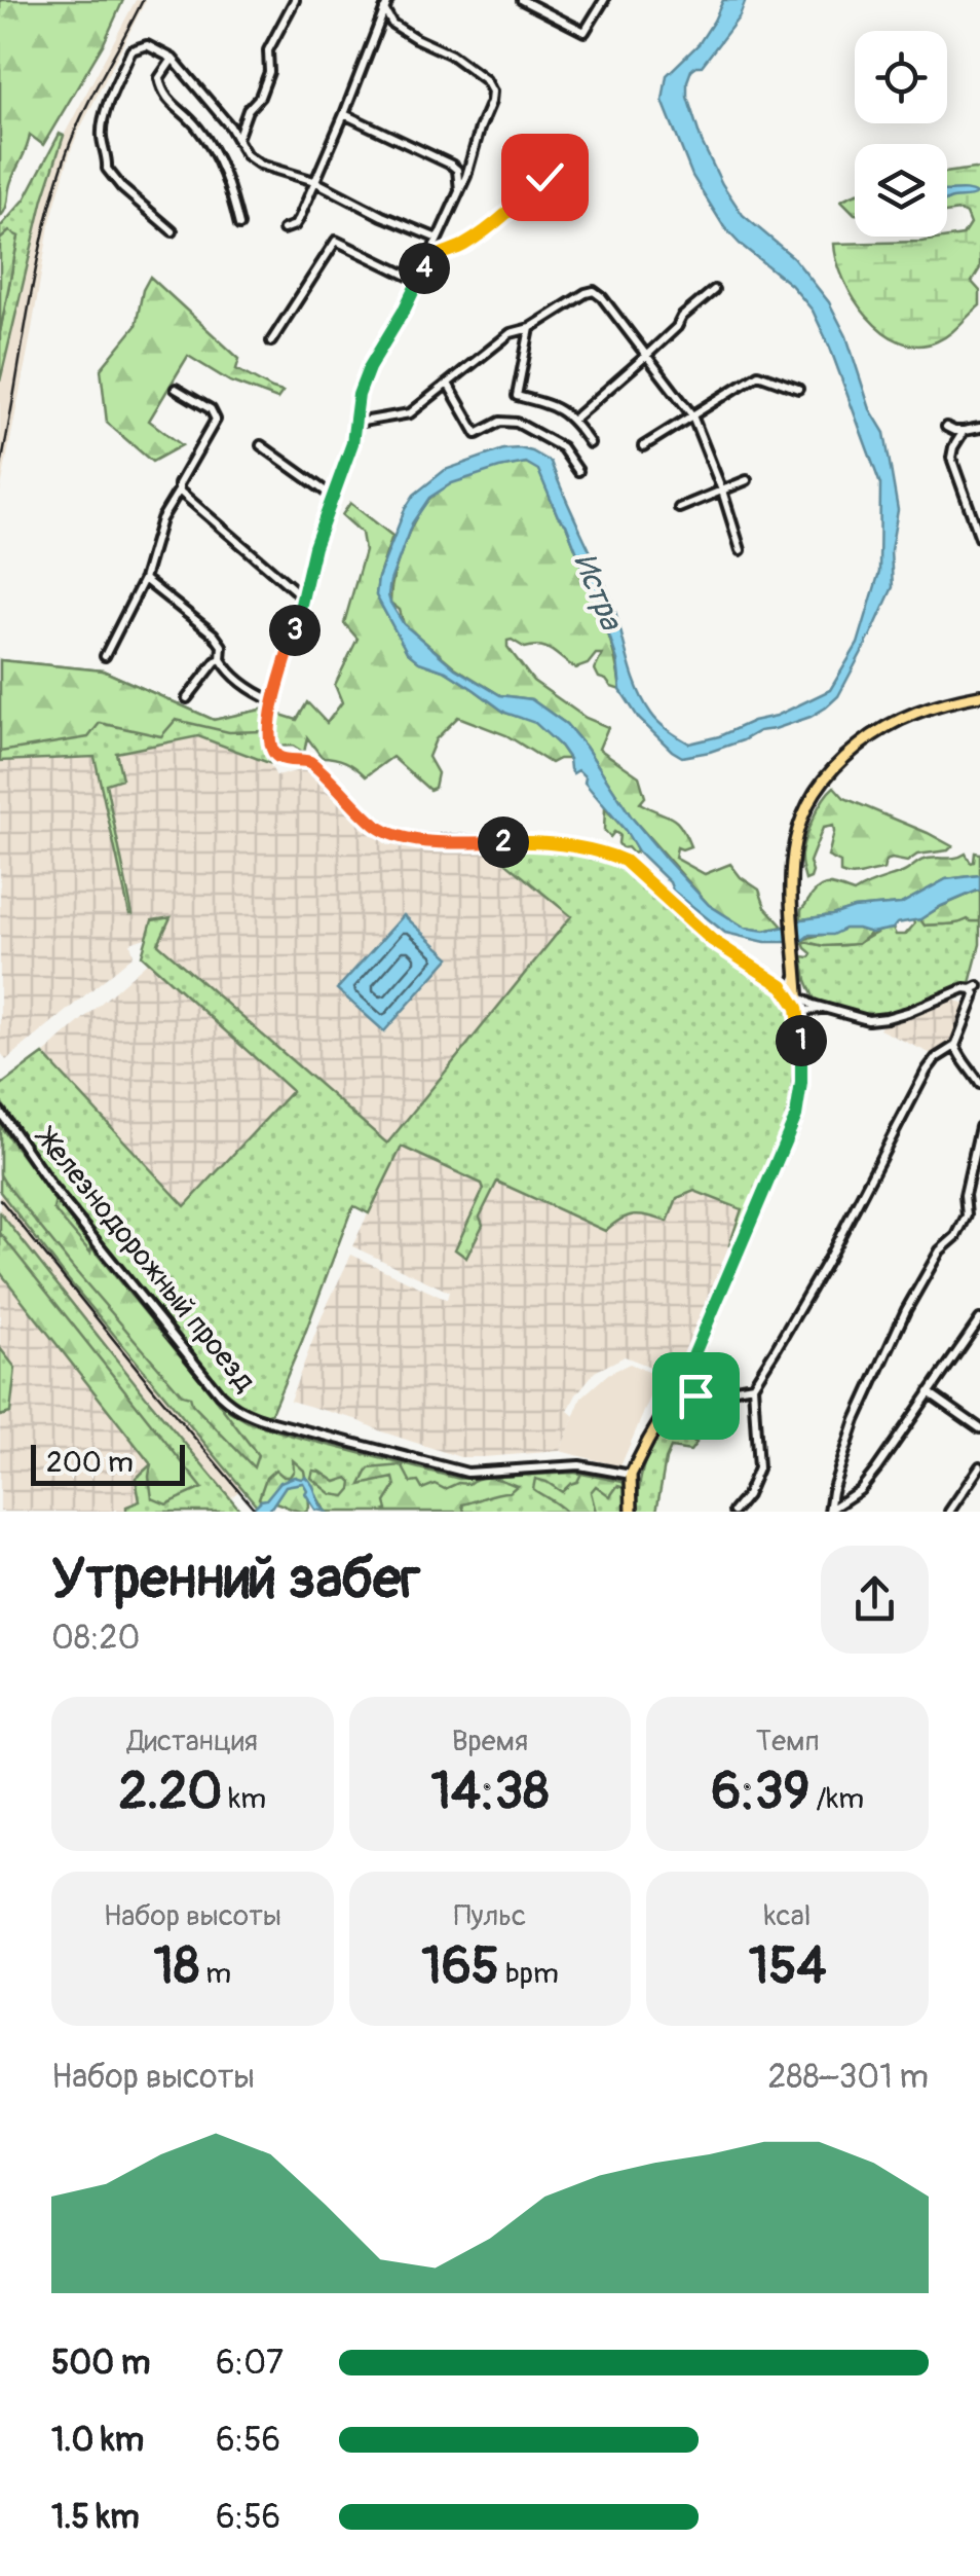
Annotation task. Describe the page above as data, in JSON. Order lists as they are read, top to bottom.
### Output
{
  "streets": {
    "street": ["Железнодорожный проезд"]
  },
  "water": ["Истра"],
  "scale_bar": "200 m",
  "page": {
    "pins": [
      "4",
      "3",
      "2",
      "1"
    ],
    "scale": "200 m",
    "heading": ["Утренний забег", "08:20"],
    "stats": [
      ["Дистанция", "2.20 km"],
      ["Время", "14:38"],
      ["Темп", "6:39 /km"],
      ["Набор высоты", "18 m"],
      ["Пульс", "165 bpm"],
      ["kcal", "154"]
    ],
    "chart": ["Набор высоты", "288–301 m"],
    "list": [
      {
        "name": "500 m",
        "note": "6:07"
      },
      {
        "name": "1.0 km",
        "note": "6:56"
      },
      {
        "name": "1.5 km",
        "note": "6:56"
      }
    ]
  }
}
